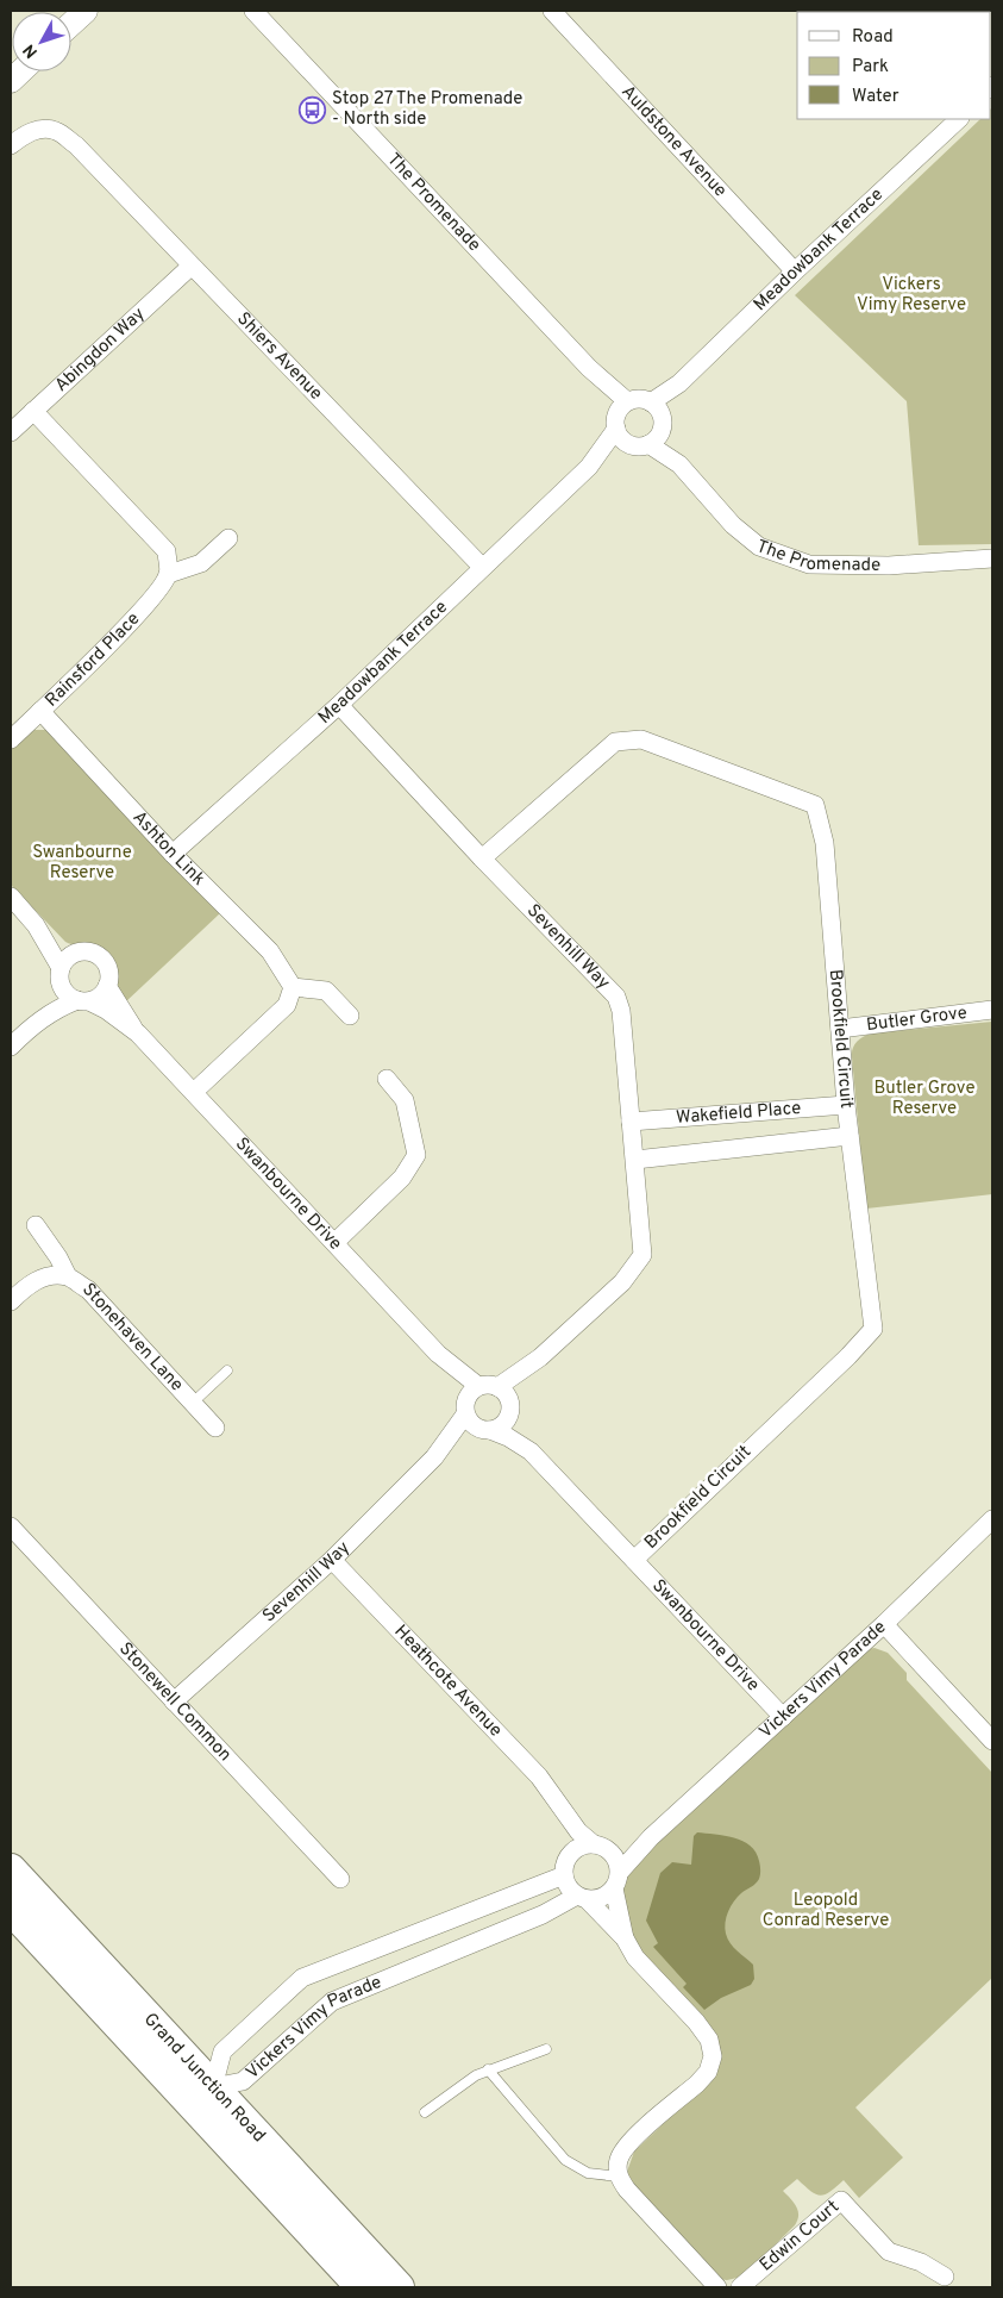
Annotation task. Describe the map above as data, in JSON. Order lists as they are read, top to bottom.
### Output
{
  "streets": {
    "highway": ["Grand Junction Road"],
    "street": [
      "Auldstone Avenue",
      "The Promenade",
      "Meadowbank Terrace",
      "Abingdon Way",
      "Shiers Avenue",
      "Rainsford Place",
      "Ashton Link",
      "Sevenhill Way",
      "Butler Grove",
      "Brookfield Circuit",
      "Wakefield Place",
      "Swanbourne Drive",
      "Stonehaven Lane",
      "Vickers Vimy Parade",
      "Heathcote Avenue",
      "Stonewell Common",
      "Edwin Court"
    ]
  },
  "crossings": [
    ["Auldstone Avenue", "Meadowbank Terrace"],
    ["The Promenade", "Meadowbank Terrace"],
    ["Meadowbank Terrace", "Shiers Avenue"],
    ["Meadowbank Terrace", "Ashton Link"],
    ["Meadowbank Terrace", "Sevenhill Way"],
    ["Abingdon Way", "Shiers Avenue"],
    ["Rainsford Place", "Ashton Link"],
    ["Sevenhill Way", "Brookfield Circuit"],
    ["Sevenhill Way", "Wakefield Place"],
    ["Sevenhill Way", "Swanbourne Drive"],
    ["Sevenhill Way", "Heathcote Avenue"],
    ["Sevenhill Way", "Stonewell Common"],
    ["Butler Grove", "Brookfield Circuit"],
    ["Brookfield Circuit", "Wakefield Place"],
    ["Brookfield Circuit", "Swanbourne Drive"],
    ["Swanbourne Drive", "Vickers Vimy Parade"],
    ["Vickers Vimy Parade", "Heathcote Avenue"],
    ["Vickers Vimy Parade", "Grand Junction Road"]
  ],
  "parks": [
    "Vickers Vimy Reserve",
    "Swanbourne Reserve",
    "Butler Grove Reserve",
    "Leopold Conrad Reserve"
  ],
  "places": {
    "bus stop": ["Stop 27 The Promenade - North side"]
  },
  "legend": ["Road", "Park", "Water"],
  "north": "bottom left"
}
